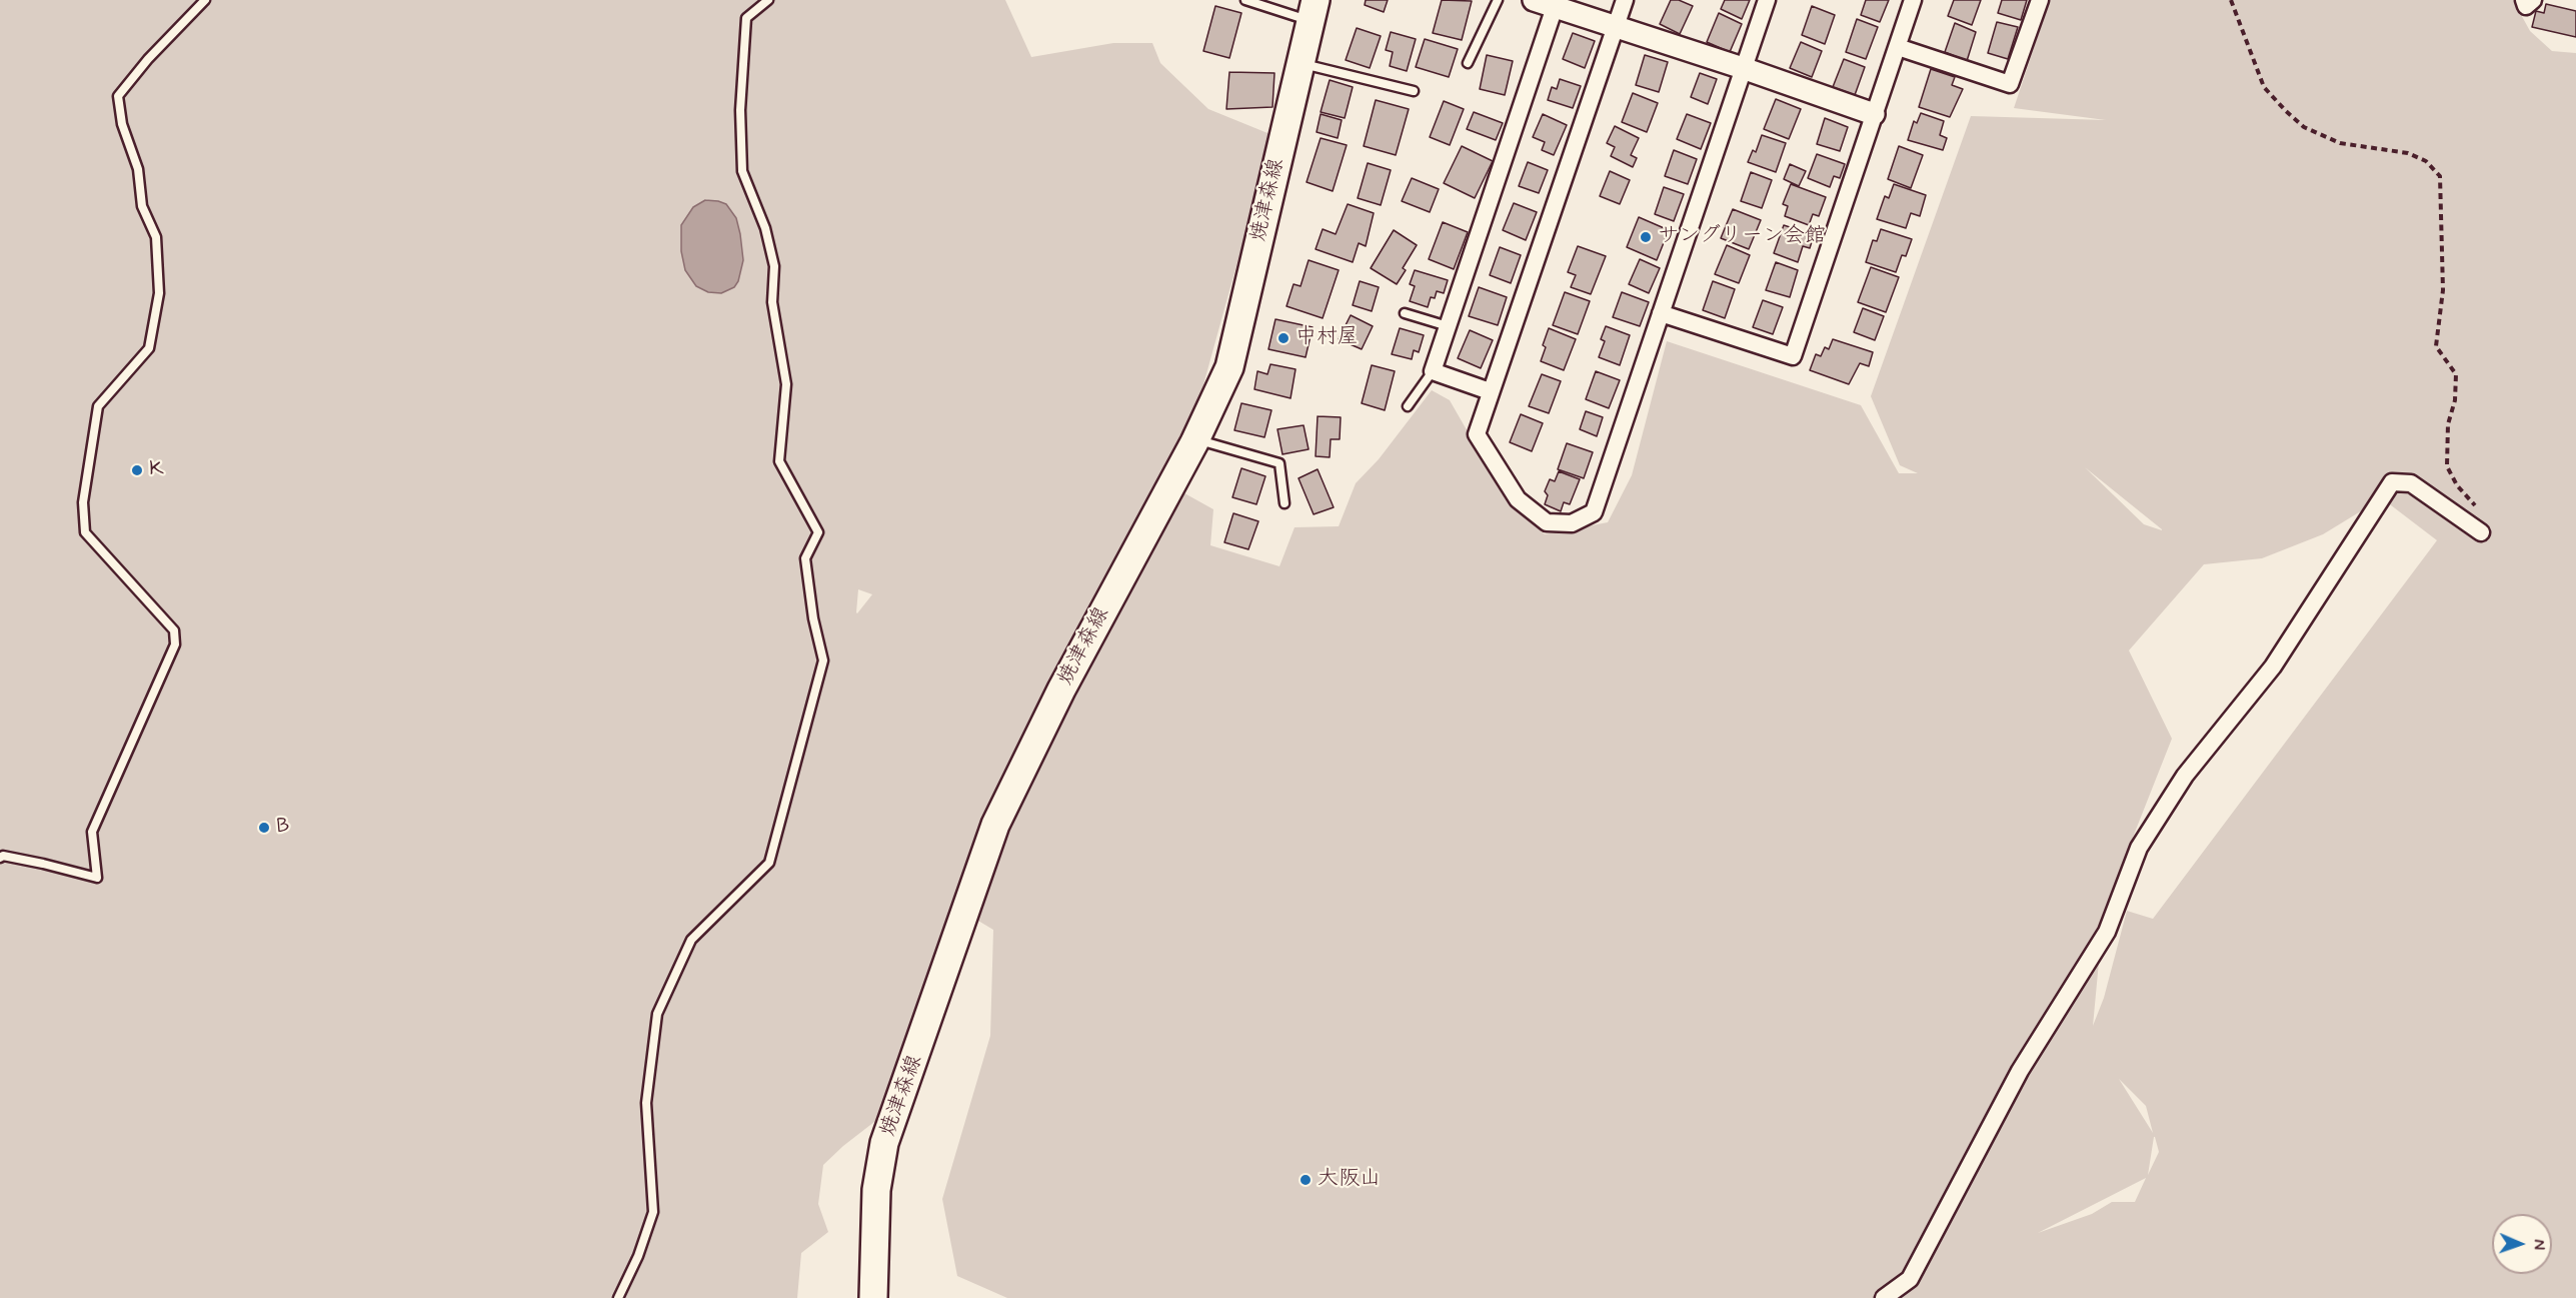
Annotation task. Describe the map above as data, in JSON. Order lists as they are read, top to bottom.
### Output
{
  "streets": {
    "main road": ["焼津森線"]
  },
  "places": [
    "サングリーン会館",
    "中村屋",
    "K",
    "B",
    "大阪山"
  ],
  "north": "right"
}
